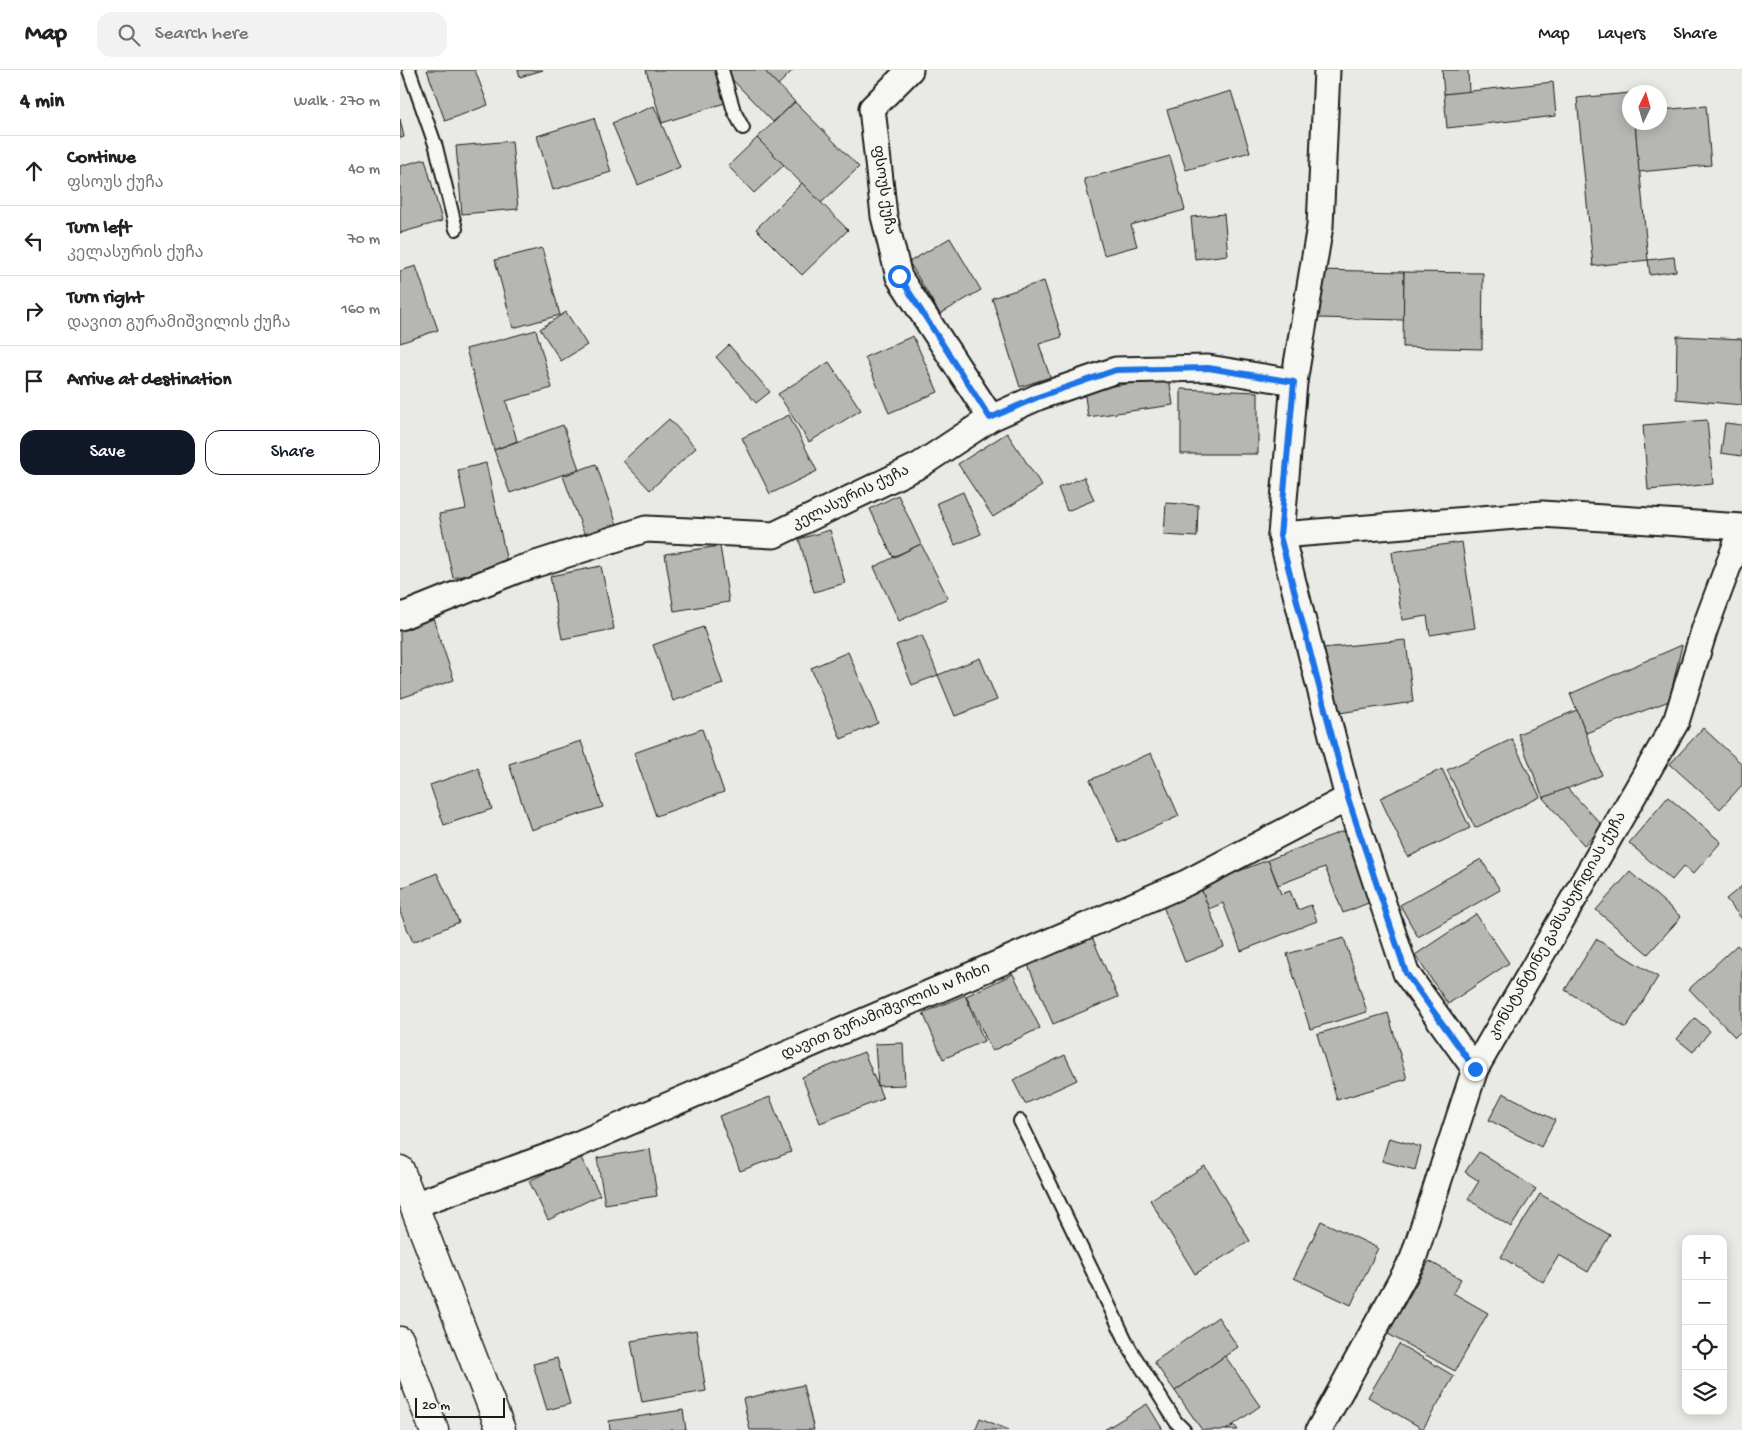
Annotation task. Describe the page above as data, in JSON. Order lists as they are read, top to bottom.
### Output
{
  "streets": {
    "street": [
      "ფსოუს ქუჩა",
      "კელასურის ქუჩა",
      "კონსტანტინე გამსახურდიას ქუჩა",
      "დავით გურამიშვილის IV ჩიხი"
    ]
  },
  "crossings": [
    ["ფსოუს ქუჩა", "კელასურის ქუჩა"]
  ],
  "scale_bar": "20 m",
  "north": "top",
  "page": {
    "header": "Map",
    "search": "Search here",
    "nav": ["Map", "Layers", "Share"],
    "heading": ["4 min", "Walk · 270 m"],
    "list": [
      ["Continue", "ფსოუს ქუჩა", "40 m"],
      ["Turn left", "კელასურის ქუჩა", "70 m"],
      ["Turn right", "დავით გურამიშვილის ქუჩა", "160 m"],
      "Arrive at destination"
    ],
    "buttons": ["Save", "Share"],
    "map_buttons": ["+", "−"],
    "scale": "20 m"
  }
}
